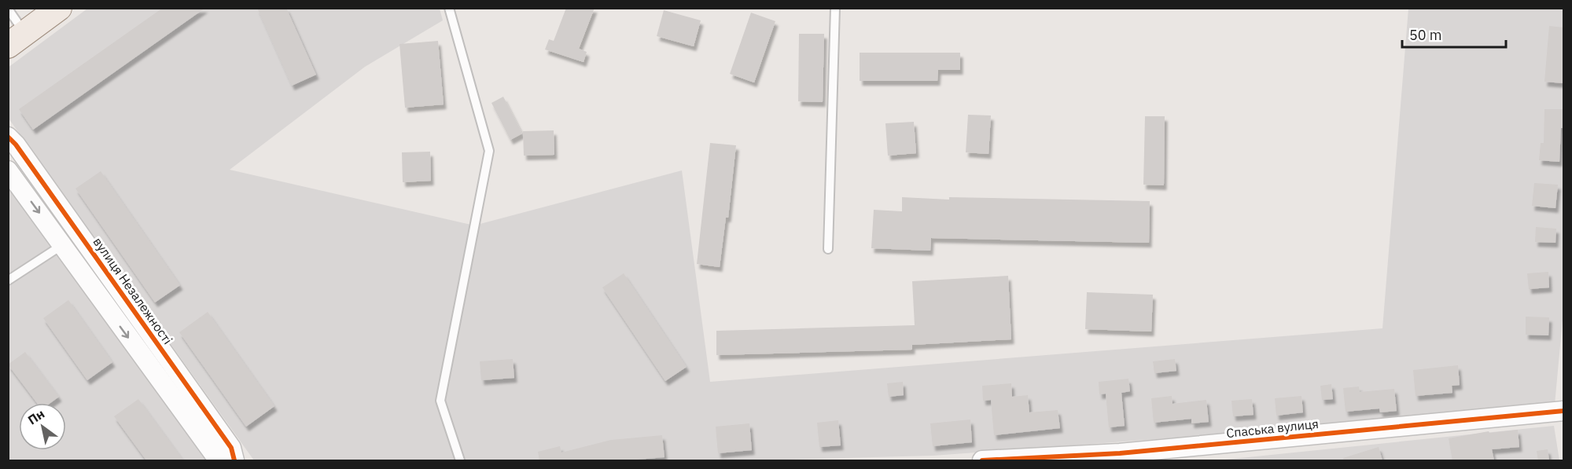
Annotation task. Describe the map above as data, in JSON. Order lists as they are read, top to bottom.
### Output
{
  "streets": {
    "street": ["вулиця Незалежності", "Спаська вулиця"]
  },
  "scale_bar": "50 m",
  "north": "top left"
}
